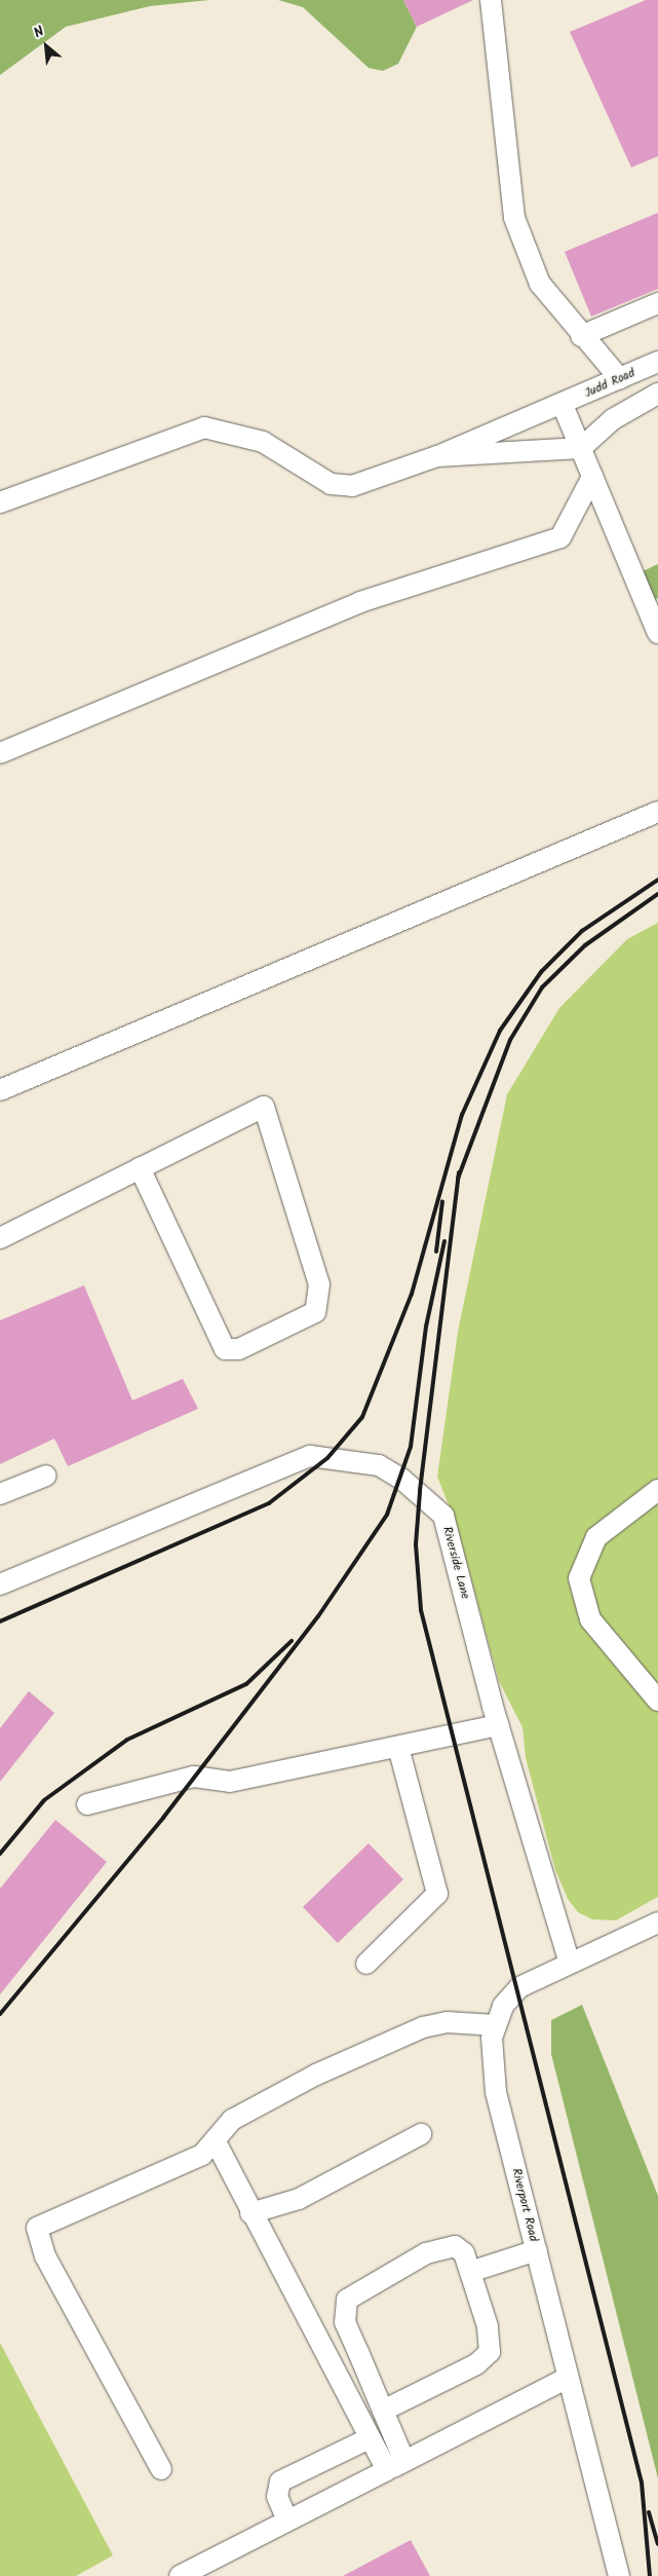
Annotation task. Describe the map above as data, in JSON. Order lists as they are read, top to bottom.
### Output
{
  "streets": {
    "street": ["Judd Road", "Riverside Lane", "Riverport Road"]
  },
  "crossings": [
    ["Riverside Lane", "Riverport Road"]
  ],
  "north": "top left"
}
